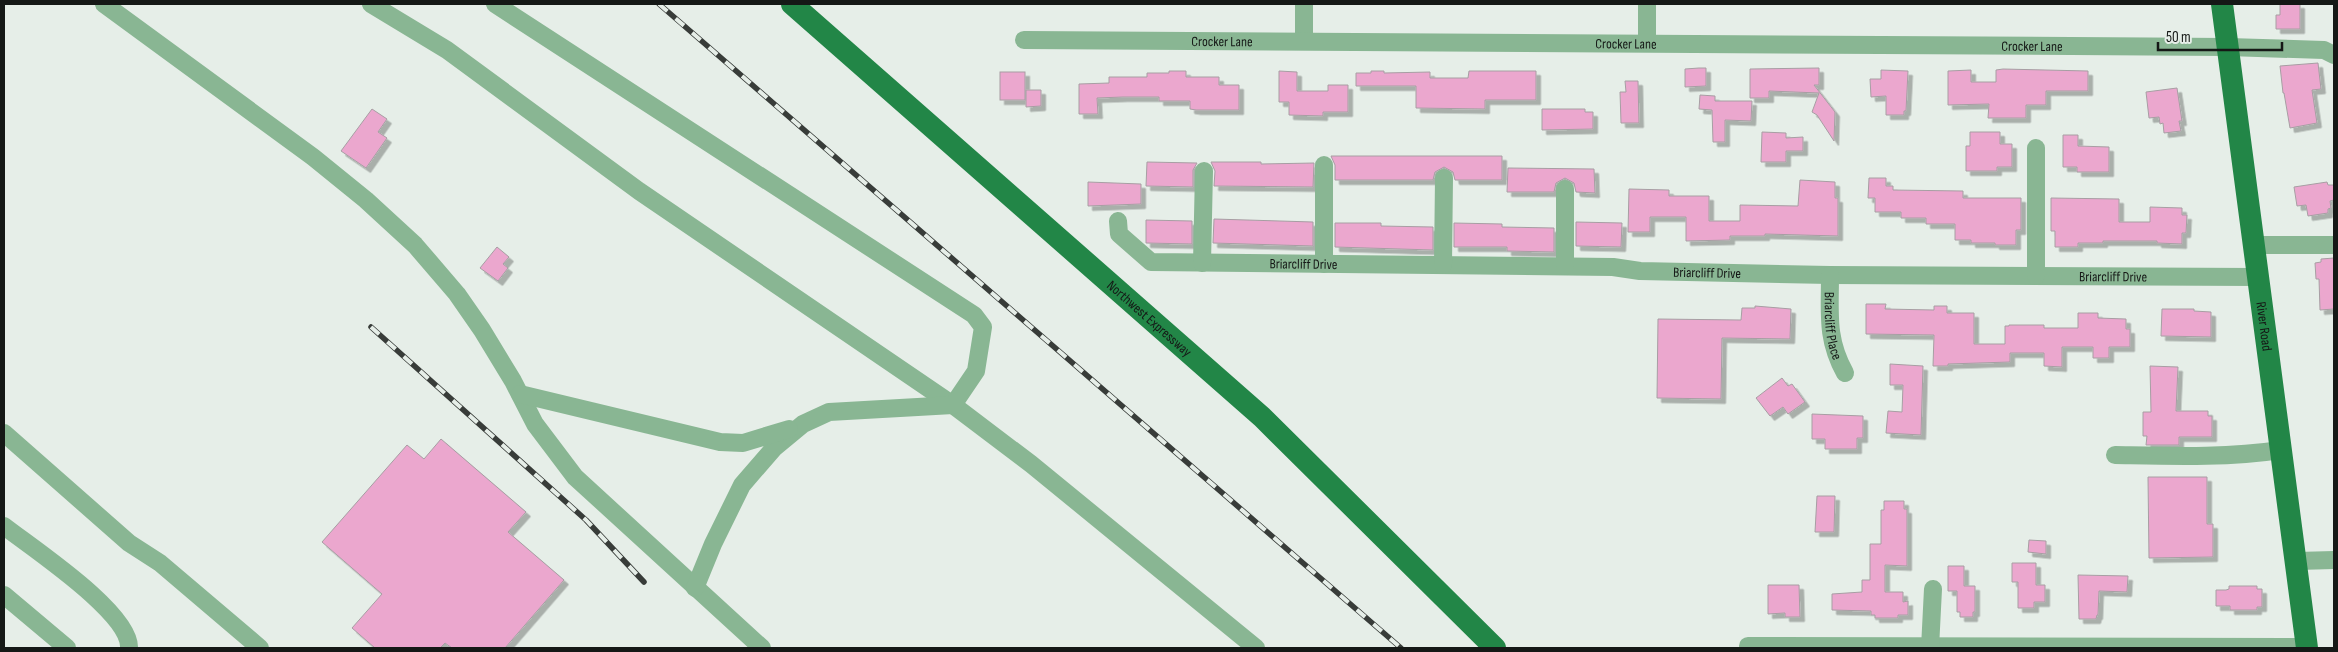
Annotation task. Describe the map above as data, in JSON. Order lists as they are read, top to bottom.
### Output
{
  "streets": {
    "main road": ["Northwest Expressway", "River Road"],
    "street": ["Crocker Lane", "Briarcliff Drive", "Briarcliff Place"]
  },
  "crossings": [
    ["Crocker Lane", "River Road"],
    ["Briarcliff Drive", "Briarcliff Place"],
    ["Briarcliff Drive", "River Road"]
  ],
  "scale_bar": "50 m"
}
